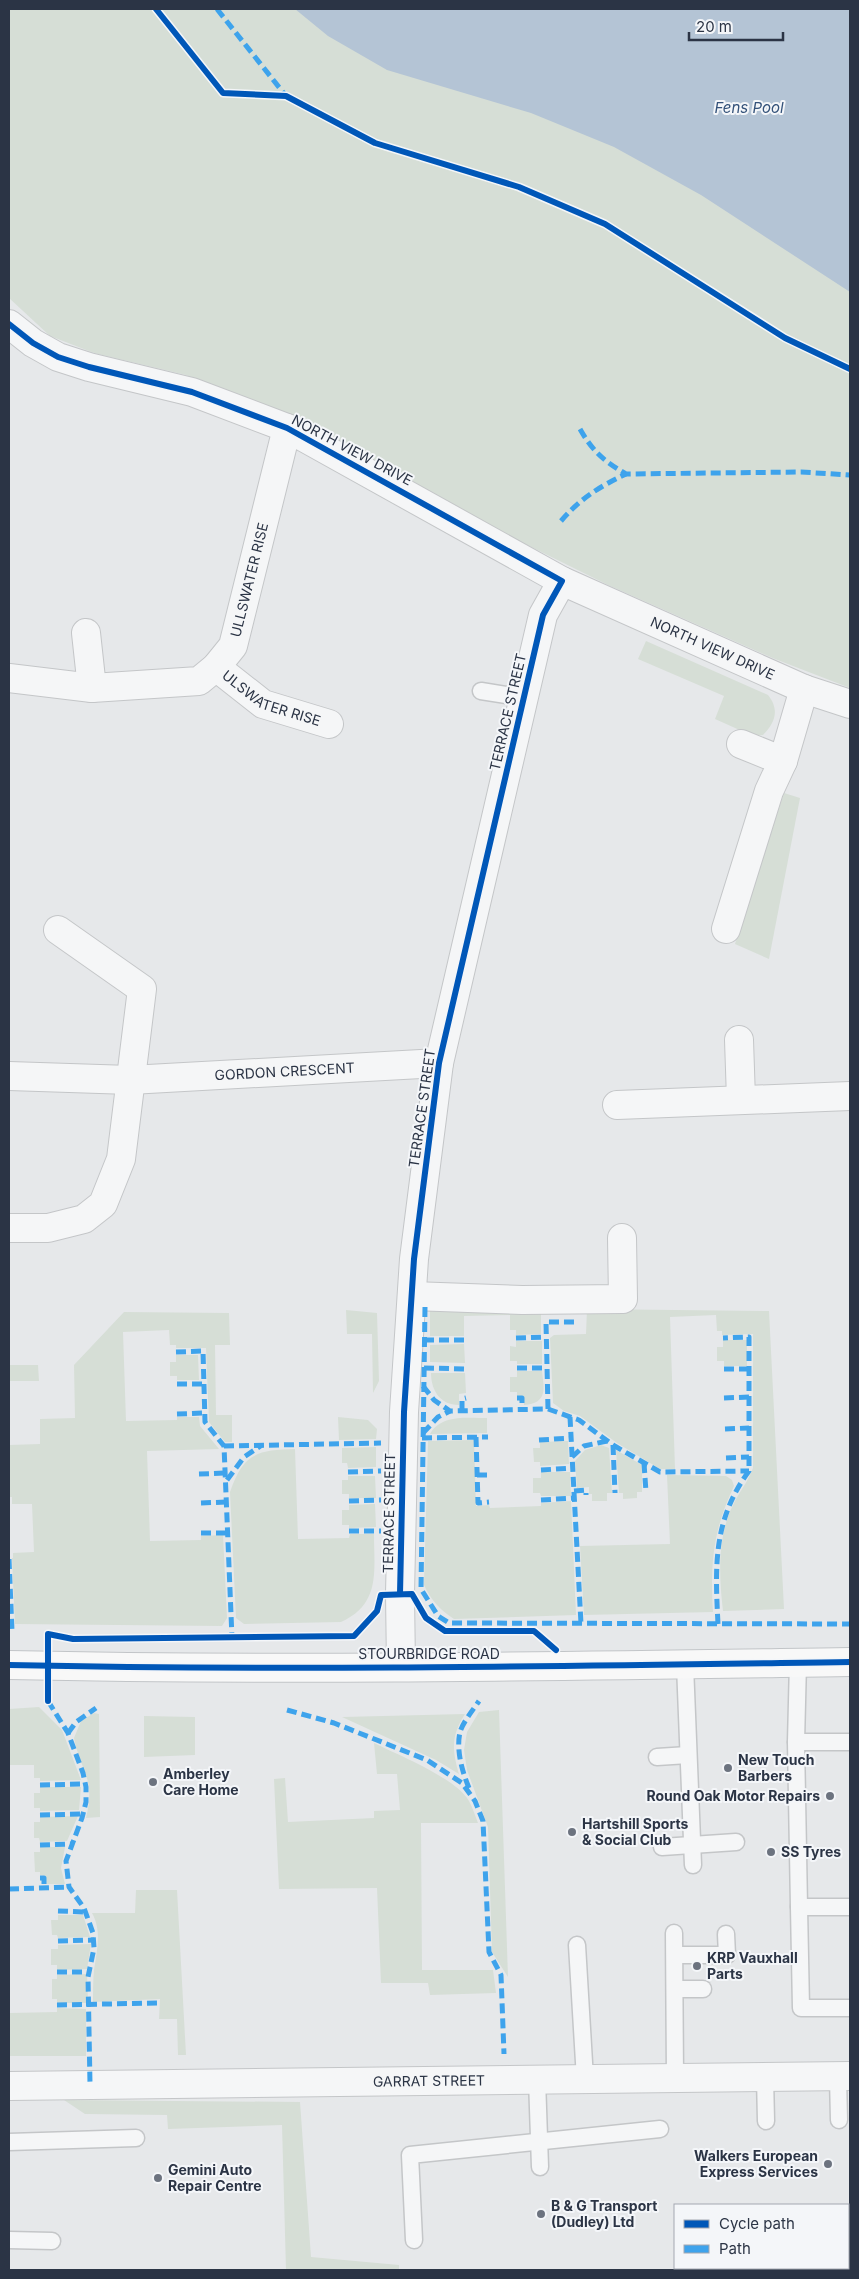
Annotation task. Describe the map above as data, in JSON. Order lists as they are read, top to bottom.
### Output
{
  "streets": {
    "main road": ["STOURBRIDGE ROAD"],
    "street": [
      "NORTH VIEW DRIVE",
      "ULLSWATER RISE",
      "ULSWATER RISE",
      "TERRACE STREET",
      "GORDON CRESCENT",
      "GARRAT STREET"
    ]
  },
  "crossings": [
    ["NORTH VIEW DRIVE", "ULLSWATER RISE"],
    ["NORTH VIEW DRIVE", "TERRACE STREET"],
    ["ULLSWATER RISE", "ULSWATER RISE"],
    ["TERRACE STREET", "GORDON CRESCENT"],
    ["TERRACE STREET", "STOURBRIDGE ROAD"]
  ],
  "water": ["Fens Pool"],
  "places": [
    "New Touch Barbers",
    "Amberley Care Home",
    "Round Oak Motor Repairs",
    "Hartshill Sports & Social Club",
    "SS Tyres",
    "KRP Vauxhall Parts",
    "Walkers European Express Services",
    "Gemini Auto Repair Centre",
    "B & G Transport (Dudley) Ltd"
  ],
  "legend": ["Cycle path", "Path"],
  "scale_bar": "20 m"
}
